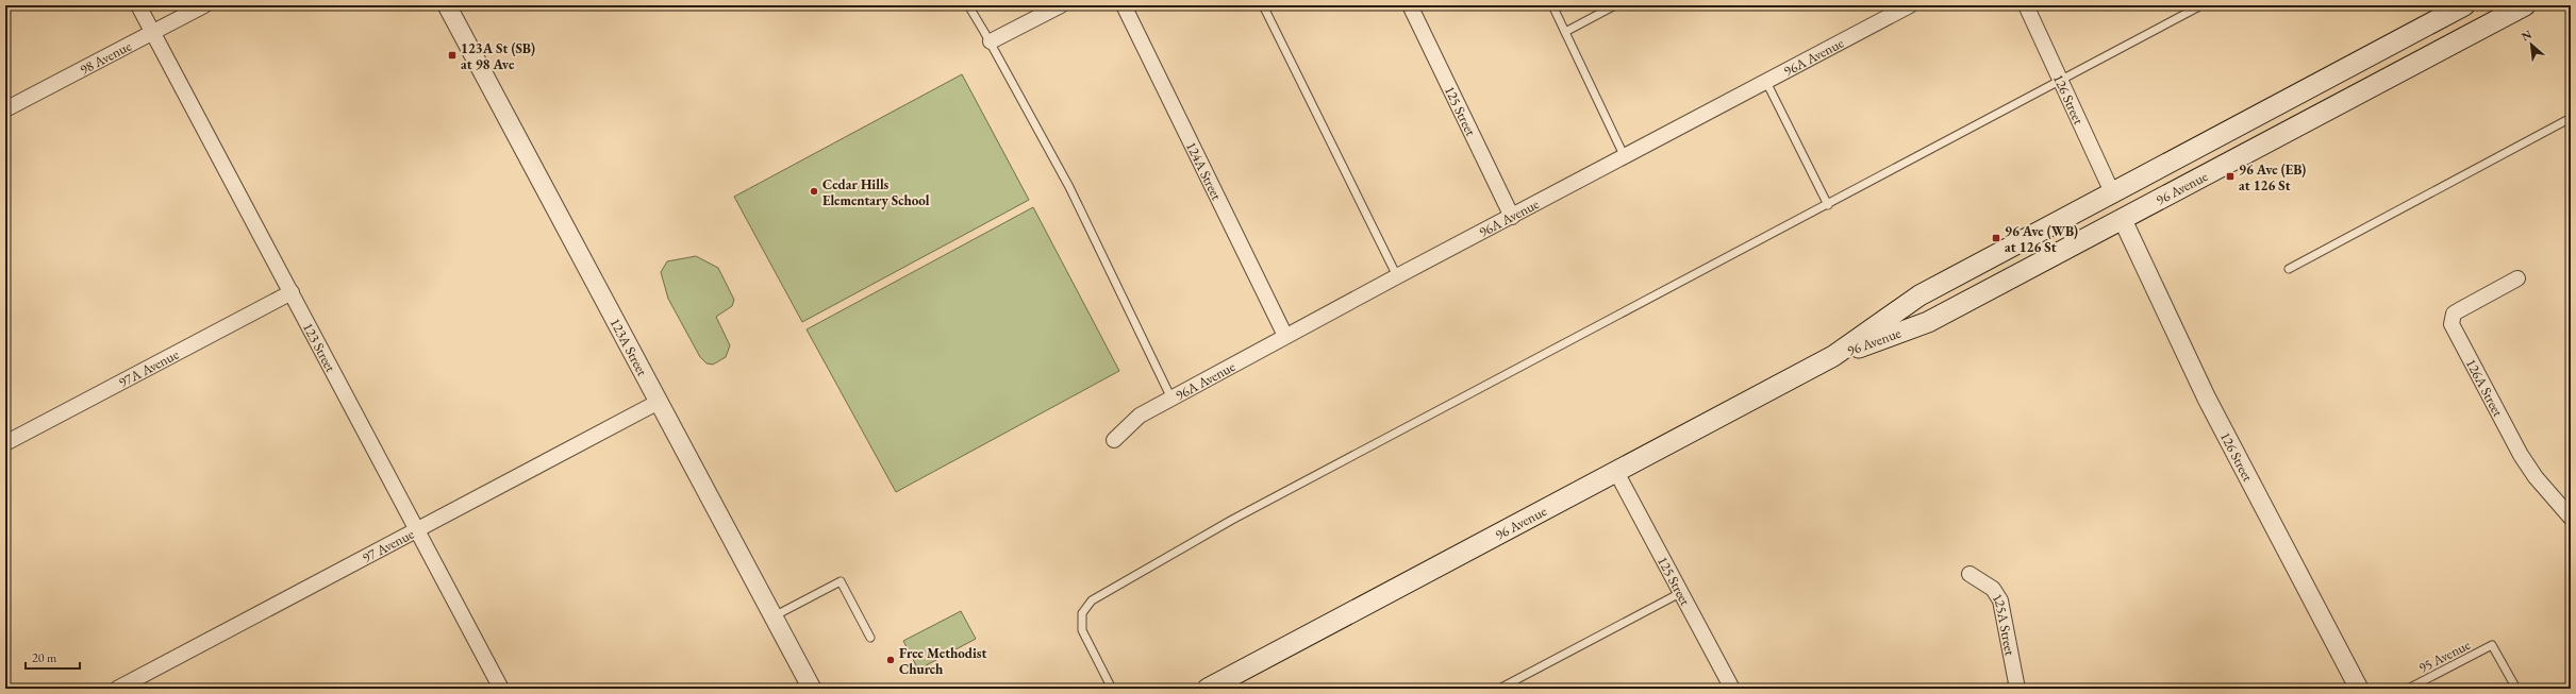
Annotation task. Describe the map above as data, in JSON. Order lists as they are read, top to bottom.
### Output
{
  "streets": {
    "main road": ["96 Avenue"],
    "street": [
      "98 Avenue",
      "96A Avenue",
      "126 Street",
      "125 Street",
      "124A Street",
      "123 Street",
      "123A Street",
      "97A Avenue",
      "126A Street",
      "97 Avenue",
      "125A Street"
    ],
    "lane": ["95 Avenue"]
  },
  "crossings": [
    ["98 Avenue", "123 Street"],
    ["96A Avenue", "125 Street"],
    ["96A Avenue", "124A Street"],
    ["126 Street", "96 Avenue"],
    ["125 Street", "96 Avenue"],
    ["123 Street", "97A Avenue"],
    ["123 Street", "97 Avenue"],
    ["123A Street", "97 Avenue"]
  ],
  "places": {
    "transit": ["123A St (SB) at 98 Ave", "96 Ave (EB) at 126 St", "96 Ave (WB) at 126 St"],
    "other": ["Cedar Hills Elementary School", "Free Methodist Church"]
  },
  "scale_bar": "20 m",
  "north": "top left"
}
